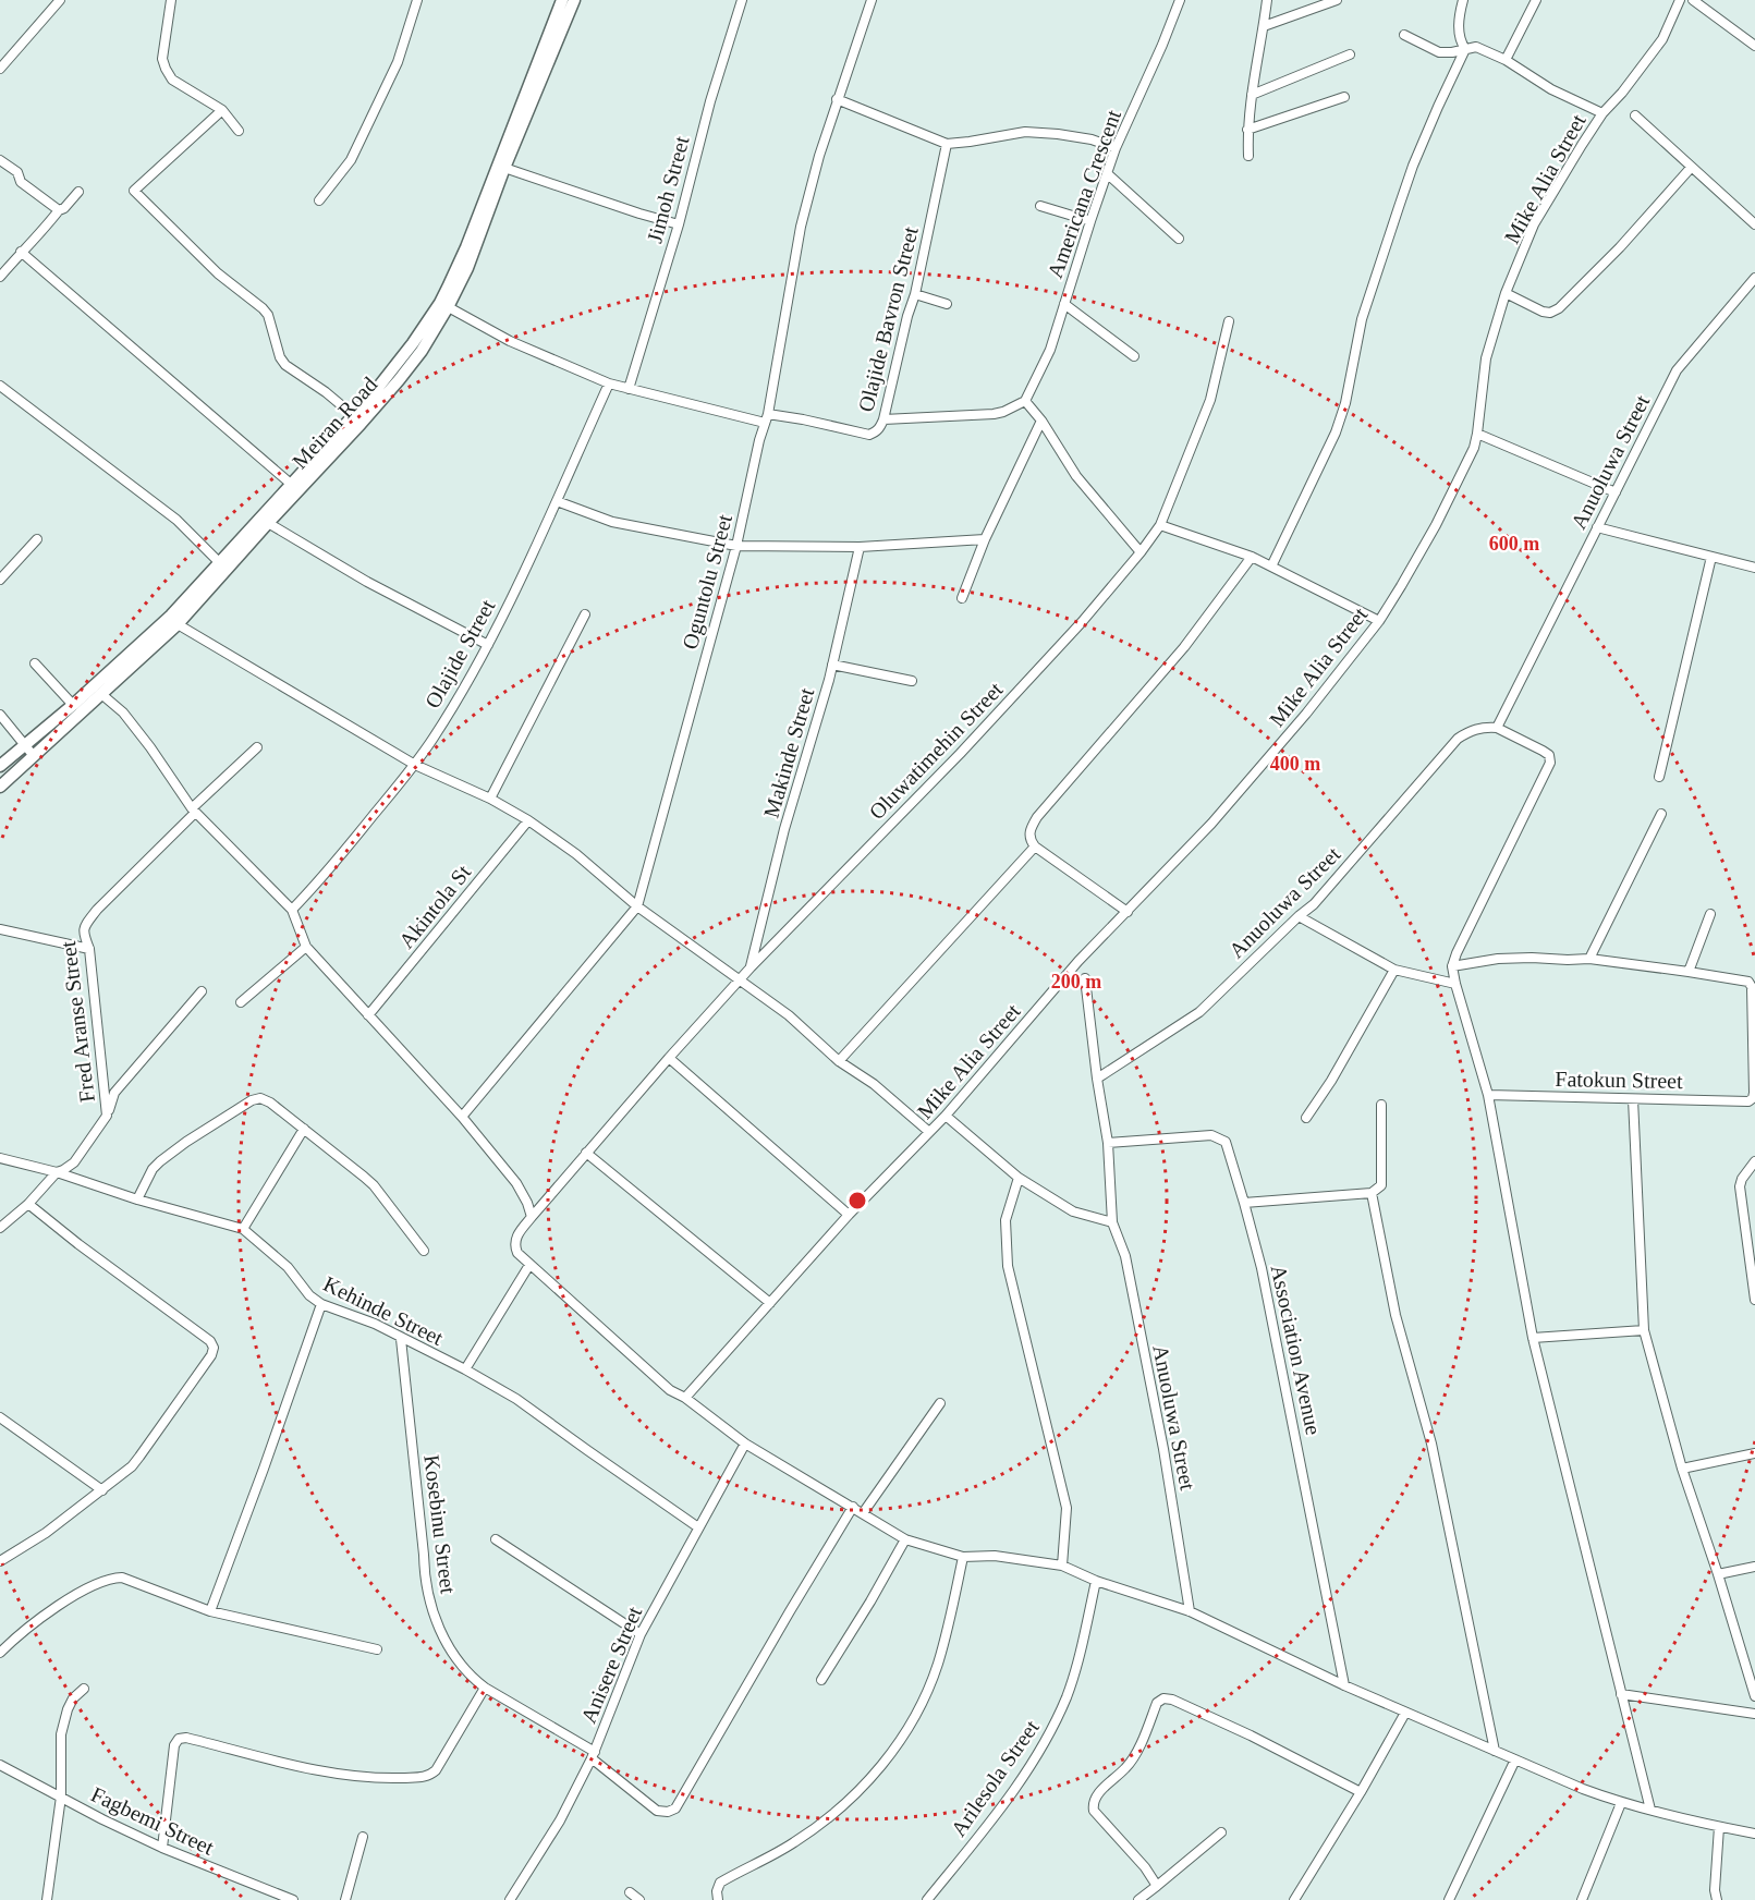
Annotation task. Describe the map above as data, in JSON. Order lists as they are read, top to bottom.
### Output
{
  "streets": {
    "main road": ["Meiran Road"],
    "street": [
      "Mike Alia Street",
      "Jimoh Street",
      "Americana Crescent",
      "Olajide Bavron Street",
      "Anuoluwa Street",
      "Oguntolu Street",
      "Olajide Street",
      "Oluwatimehin Street",
      "Makinde Street",
      "Akintola St",
      "Fred Aranse Street",
      "Fatokun Street",
      "Kehinde Street",
      "Association Avenue",
      "Kosebinu Street",
      "Anisere Street",
      "Arilesola Street",
      "Fagbemi Street"
    ]
  },
  "crossings": [
    ["Olajide Bavron Street", "Oguntolu Street"],
    ["Anuoluwa Street", "Association Avenue"],
    ["Oluwatimehin Street", "Makinde Street"],
    ["Fred Aranse Street", "Kehinde Street"],
    ["Kehinde Street", "Kosebinu Street"],
    ["Kehinde Street", "Anisere Street"],
    ["Kosebinu Street", "Anisere Street"]
  ],
  "rings": ["600 m", "400 m", "200 m"]
}
